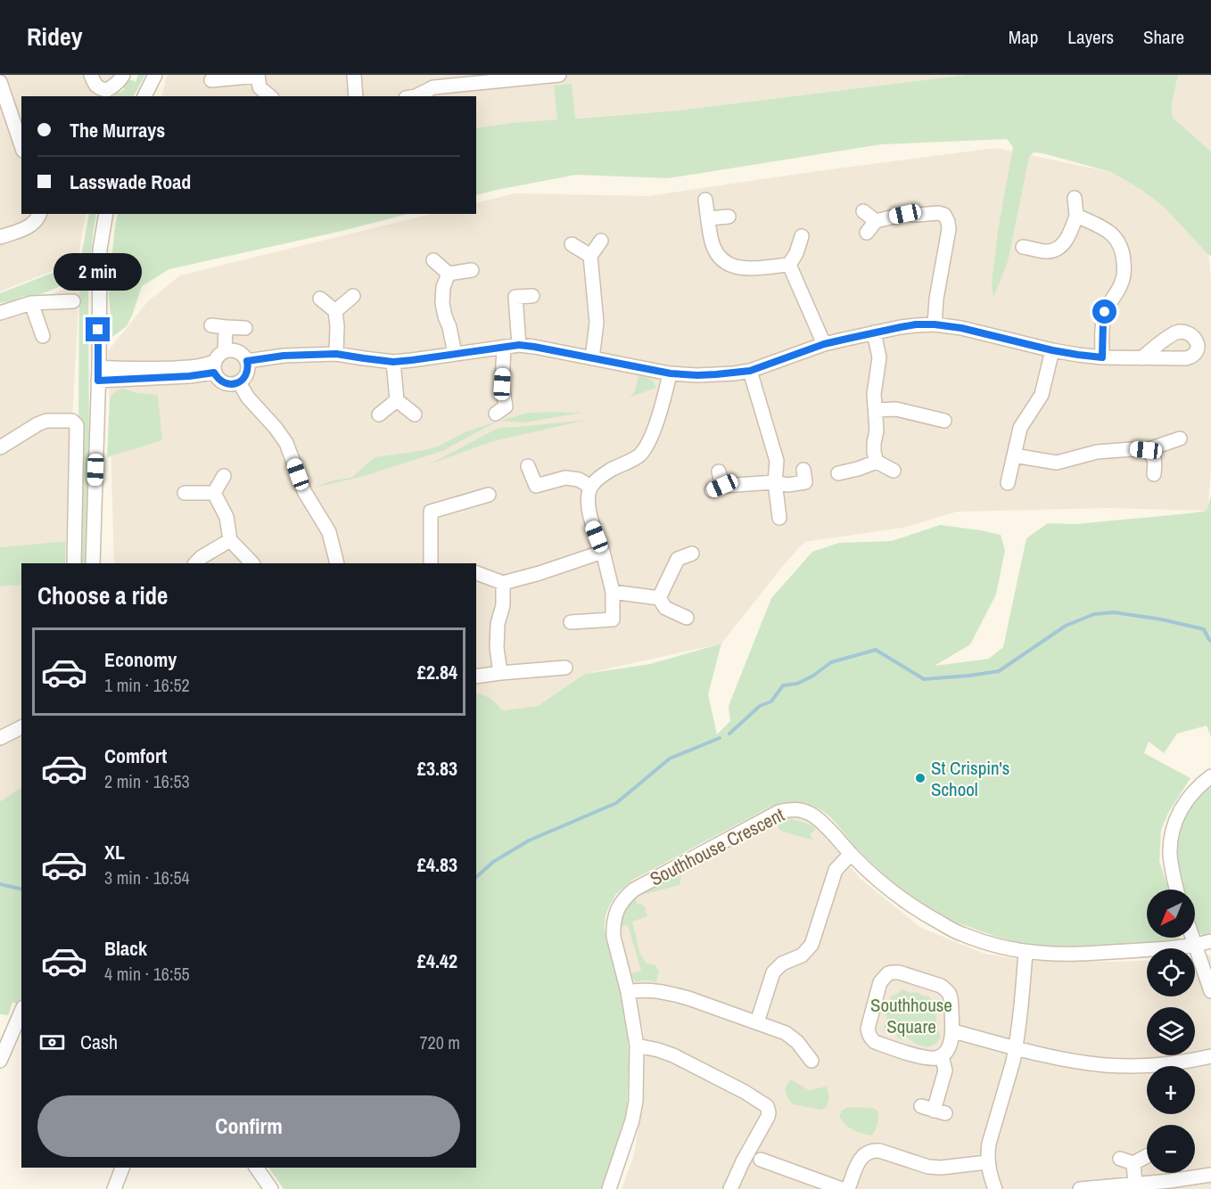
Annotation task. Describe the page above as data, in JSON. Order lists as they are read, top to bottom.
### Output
{
  "streets": {
    "street": ["Southhouse Crescent"]
  },
  "parks": ["Southhouse Square"],
  "places": ["St Crispin's School"],
  "north": "bottom left",
  "page": {
    "header": "Ridey",
    "nav": ["Map", "Layers", "Share"],
    "banner": ["The Murrays", "Lasswade Road"],
    "bubble": "2 min",
    "heading": "Choose a ride",
    "list": [
      {
        "name": "Economy",
        "note": "1 min · 16:52",
        "value": "£2.84"
      },
      {
        "name": "Comfort",
        "note": "2 min · 16:53",
        "value": "£3.83"
      },
      {
        "name": "XL",
        "note": "3 min · 16:54",
        "value": "£4.83"
      },
      {
        "name": "Black",
        "note": "4 min · 16:55",
        "value": "£4.42"
      }
    ],
    "map_buttons": ["+", "−"],
    "pay": ["Cash", "720 m"],
    "buttons": "Confirm"
  }
}
